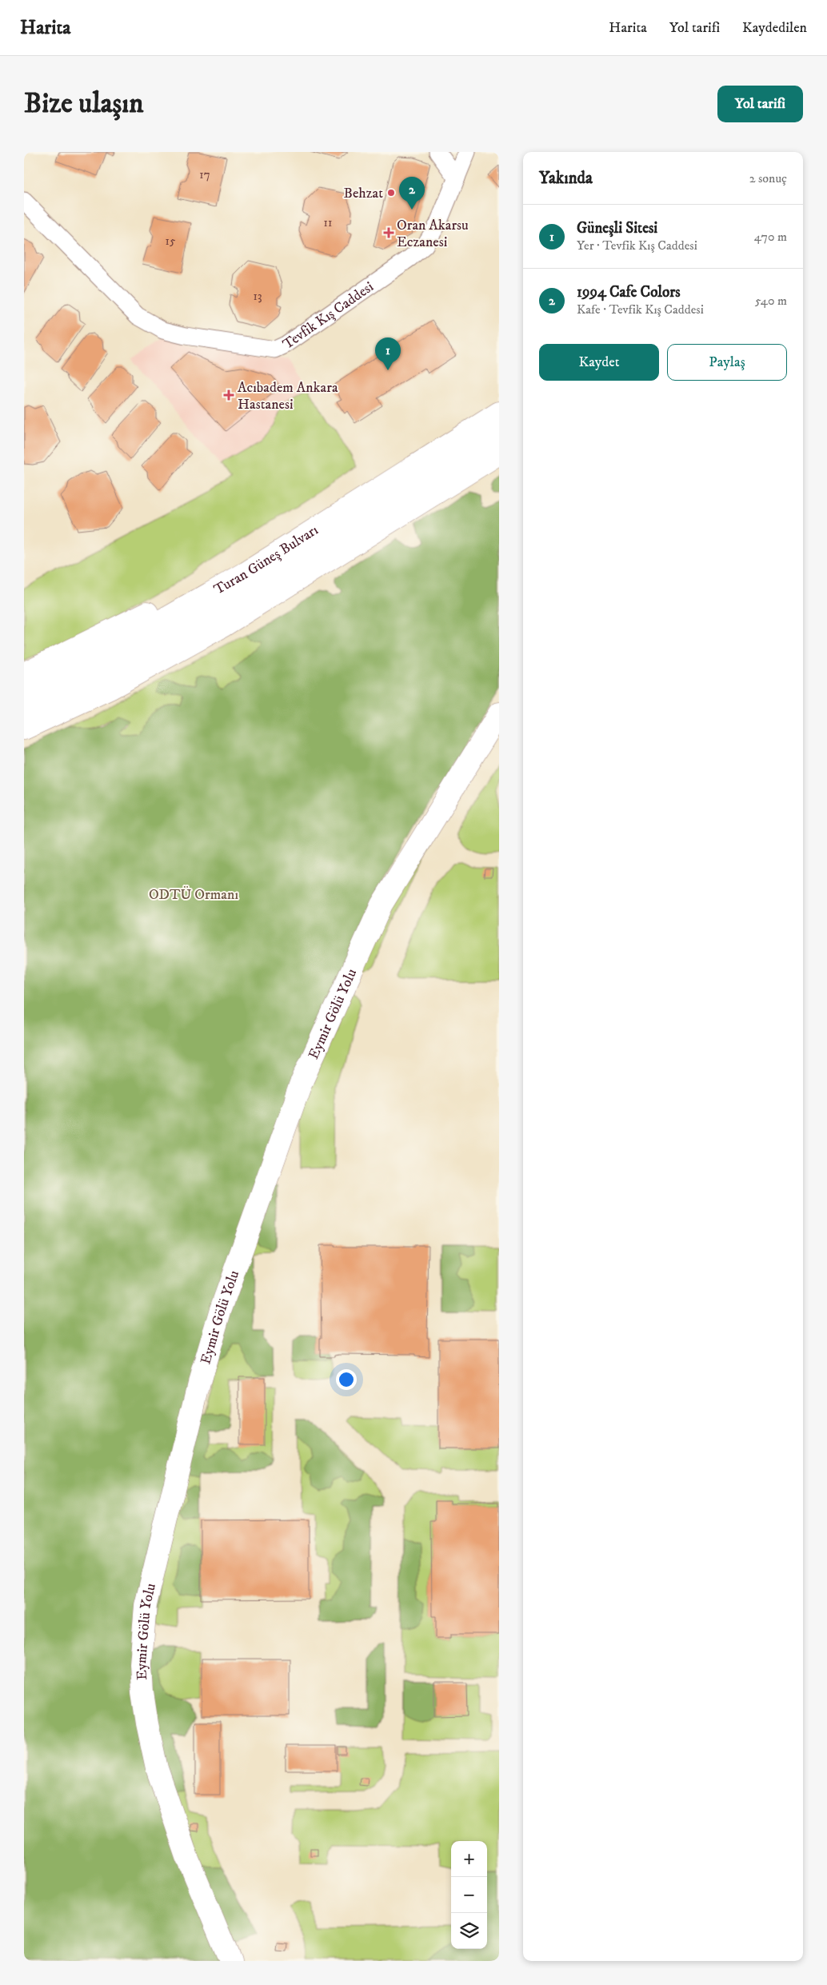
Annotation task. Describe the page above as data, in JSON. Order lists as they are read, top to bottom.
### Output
{
  "streets": {
    "main road": ["Turan Güneş Bulvarı", "Eymir Gölü Yolu"],
    "street": ["Tevfik Kış Caddesi"]
  },
  "parks": ["ODTÜ Ormanı"],
  "places": {
    "other": ["Behzat"],
    "health": ["Oran Akarsu Eczanesi", "Acıbadem Ankara Hastanesi"]
  },
  "house_numbers": [
    "17",
    "11",
    "15",
    "13"
  ],
  "page": {
    "header": "Harita",
    "nav": ["Harita", "Yol tarifi", "Kaydedilen"],
    "buttons": [
      "Yol tarifi",
      ["Kaydet", "Paylaş"]
    ],
    "title": "Bize ulaşın",
    "heading": ["Yakında", "2 sonuç"],
    "pins": ["2", "1"],
    "list": [
      {
        "mark": "1",
        "name": "Güneşli Sitesi",
        "note": "Yer · Tevfik Kış Caddesi",
        "value": "470 m"
      },
      {
        "mark": "2",
        "name": "1994 Cafe Colors",
        "note": "Kafe · Tevfik Kış Caddesi",
        "value": "540 m"
      }
    ],
    "map_buttons": ["+", "−"]
  }
}
